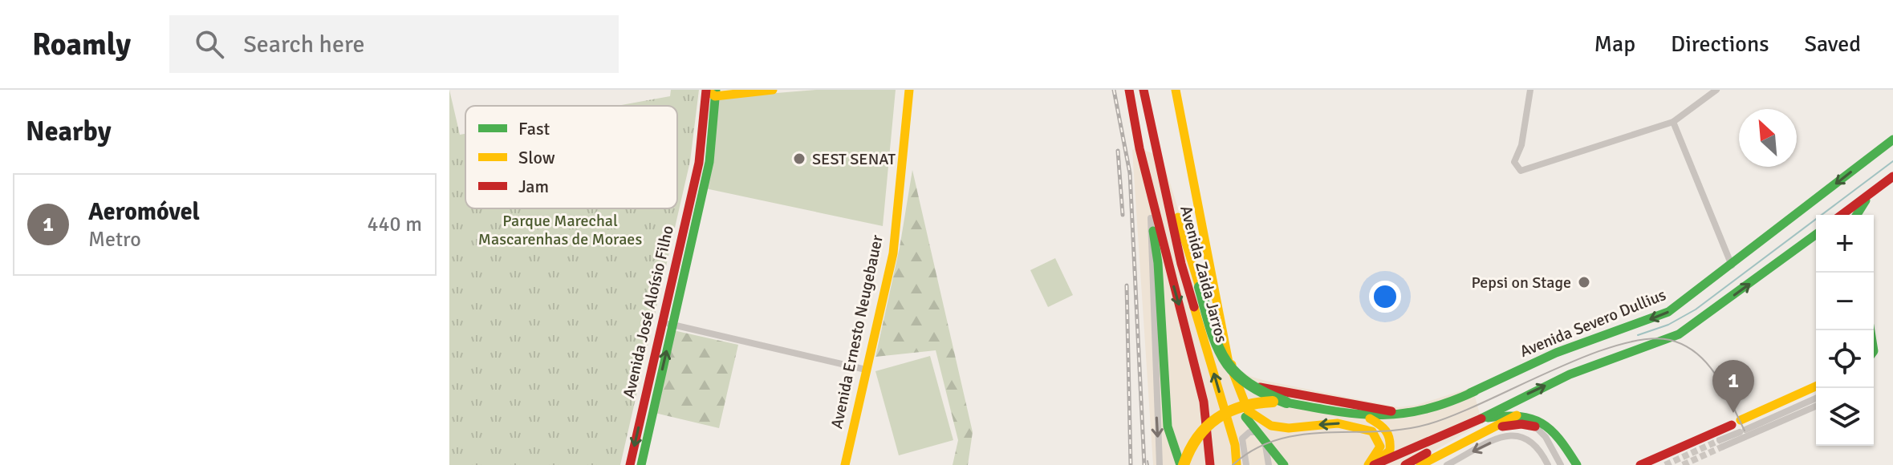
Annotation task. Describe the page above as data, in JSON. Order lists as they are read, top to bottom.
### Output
{
  "streets": {
    "main road": [
      "Avenida Zaida Jarros",
      "Avenida José Aloísio Filho",
      "Avenida Severo Dullius",
      "Avenida Ernesto Neugebauer"
    ]
  },
  "parks": ["Parque Marechal Mascarenhas de Moraes"],
  "places": ["SEST SENAT", "Pepsi on Stage"],
  "legend": ["Fast", "Slow", "Jam"],
  "north": "top left",
  "page": {
    "header": "Roamly",
    "search": "Search here",
    "nav": ["Map", "Directions", "Saved"],
    "heading": "Nearby",
    "list": [
      {
        "mark": "1",
        "name": "Aeromóvel",
        "note": "Metro",
        "value": "440 m"
      }
    ],
    "map_buttons": ["+", "−"],
    "pins": "1"
  }
}
